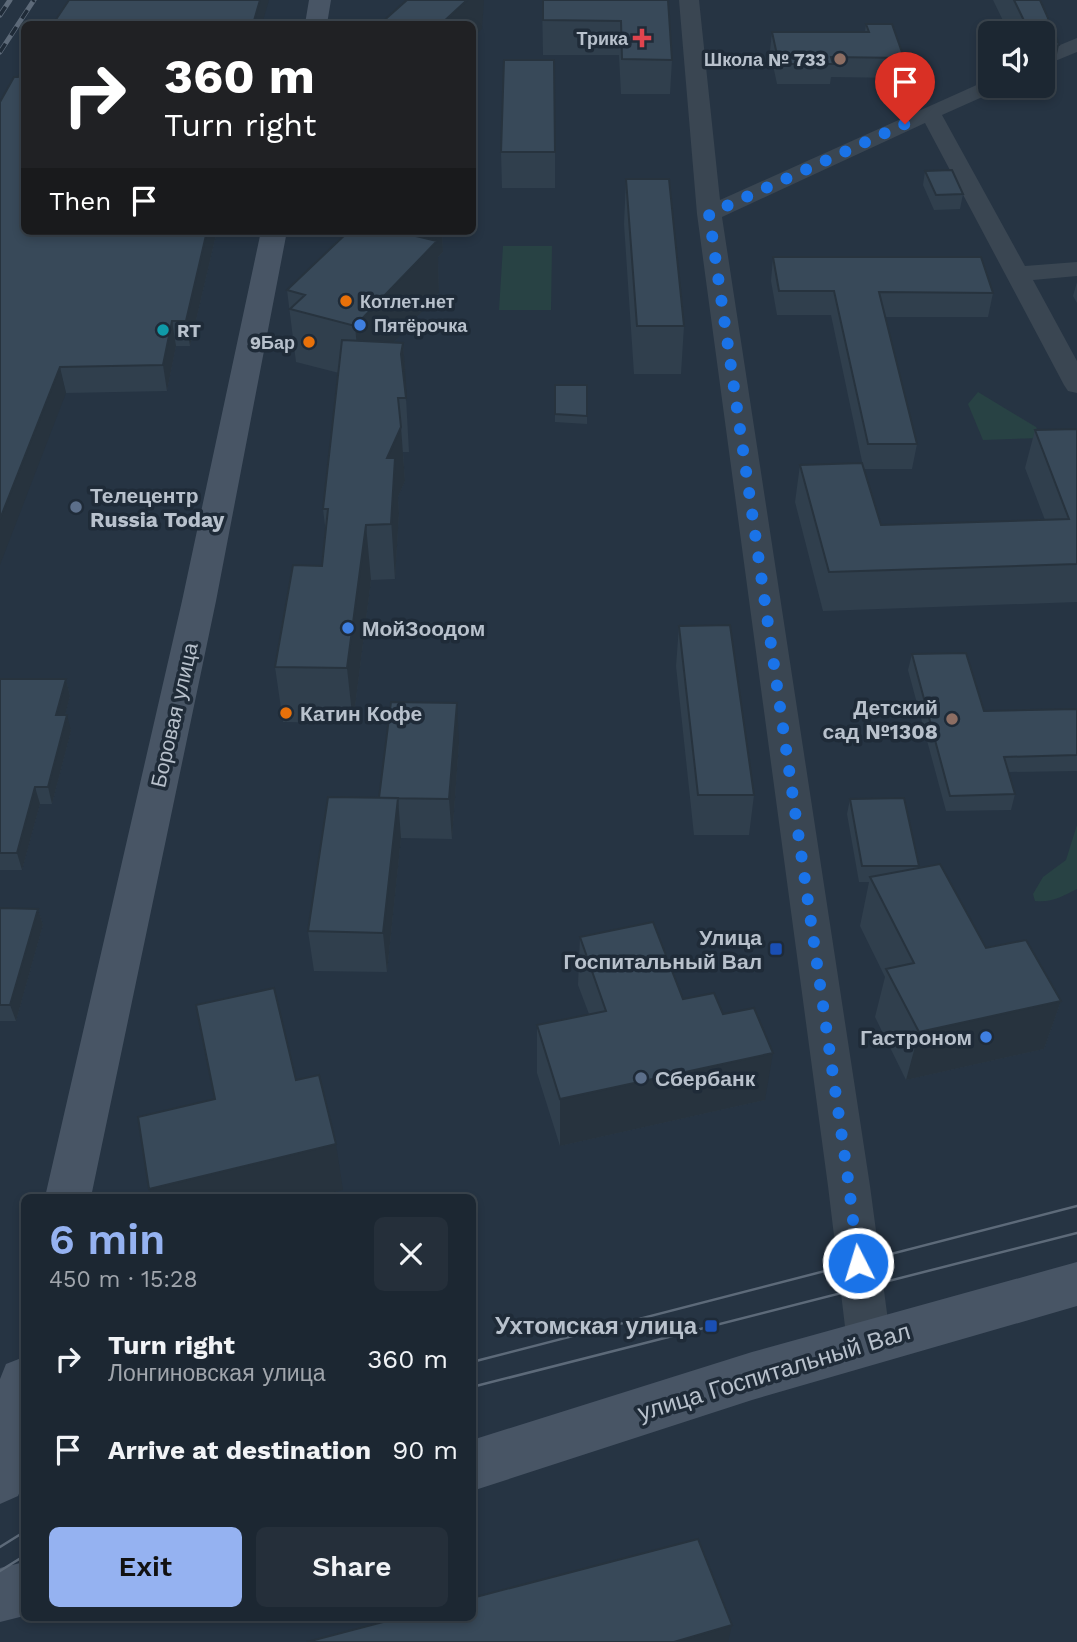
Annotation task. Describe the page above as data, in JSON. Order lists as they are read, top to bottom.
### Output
{
  "streets": {
    "street": ["Боровая улица", "улица Госпитальный Вал"]
  },
  "places": {
    "health": ["Трика"],
    "other": [
      "Школа № 733",
      "Котлет.нет",
      "Пятёрочка",
      "RT",
      "9Бар",
      "Телецентр Russia Today",
      "МойЗоодом",
      "Катин Кофе",
      "Детский сад №1308",
      "Гастроном",
      "Сбербанк"
    ],
    "transit": ["Улица Госпитальный Вал", "Ухтомская улица"]
  },
  "page": {
    "turn": ["360 m", "Turn right"],
    "then": "Then",
    "heading": ["6 min", "450 m · 15:28"],
    "list": [
      {
        "name": "Turn right",
        "note": "Лонгиновская улица",
        "value": "360 m"
      },
      {
        "name": "Arrive at destination",
        "value": "90 m"
      }
    ],
    "buttons": ["Exit", "Share"]
  }
}
